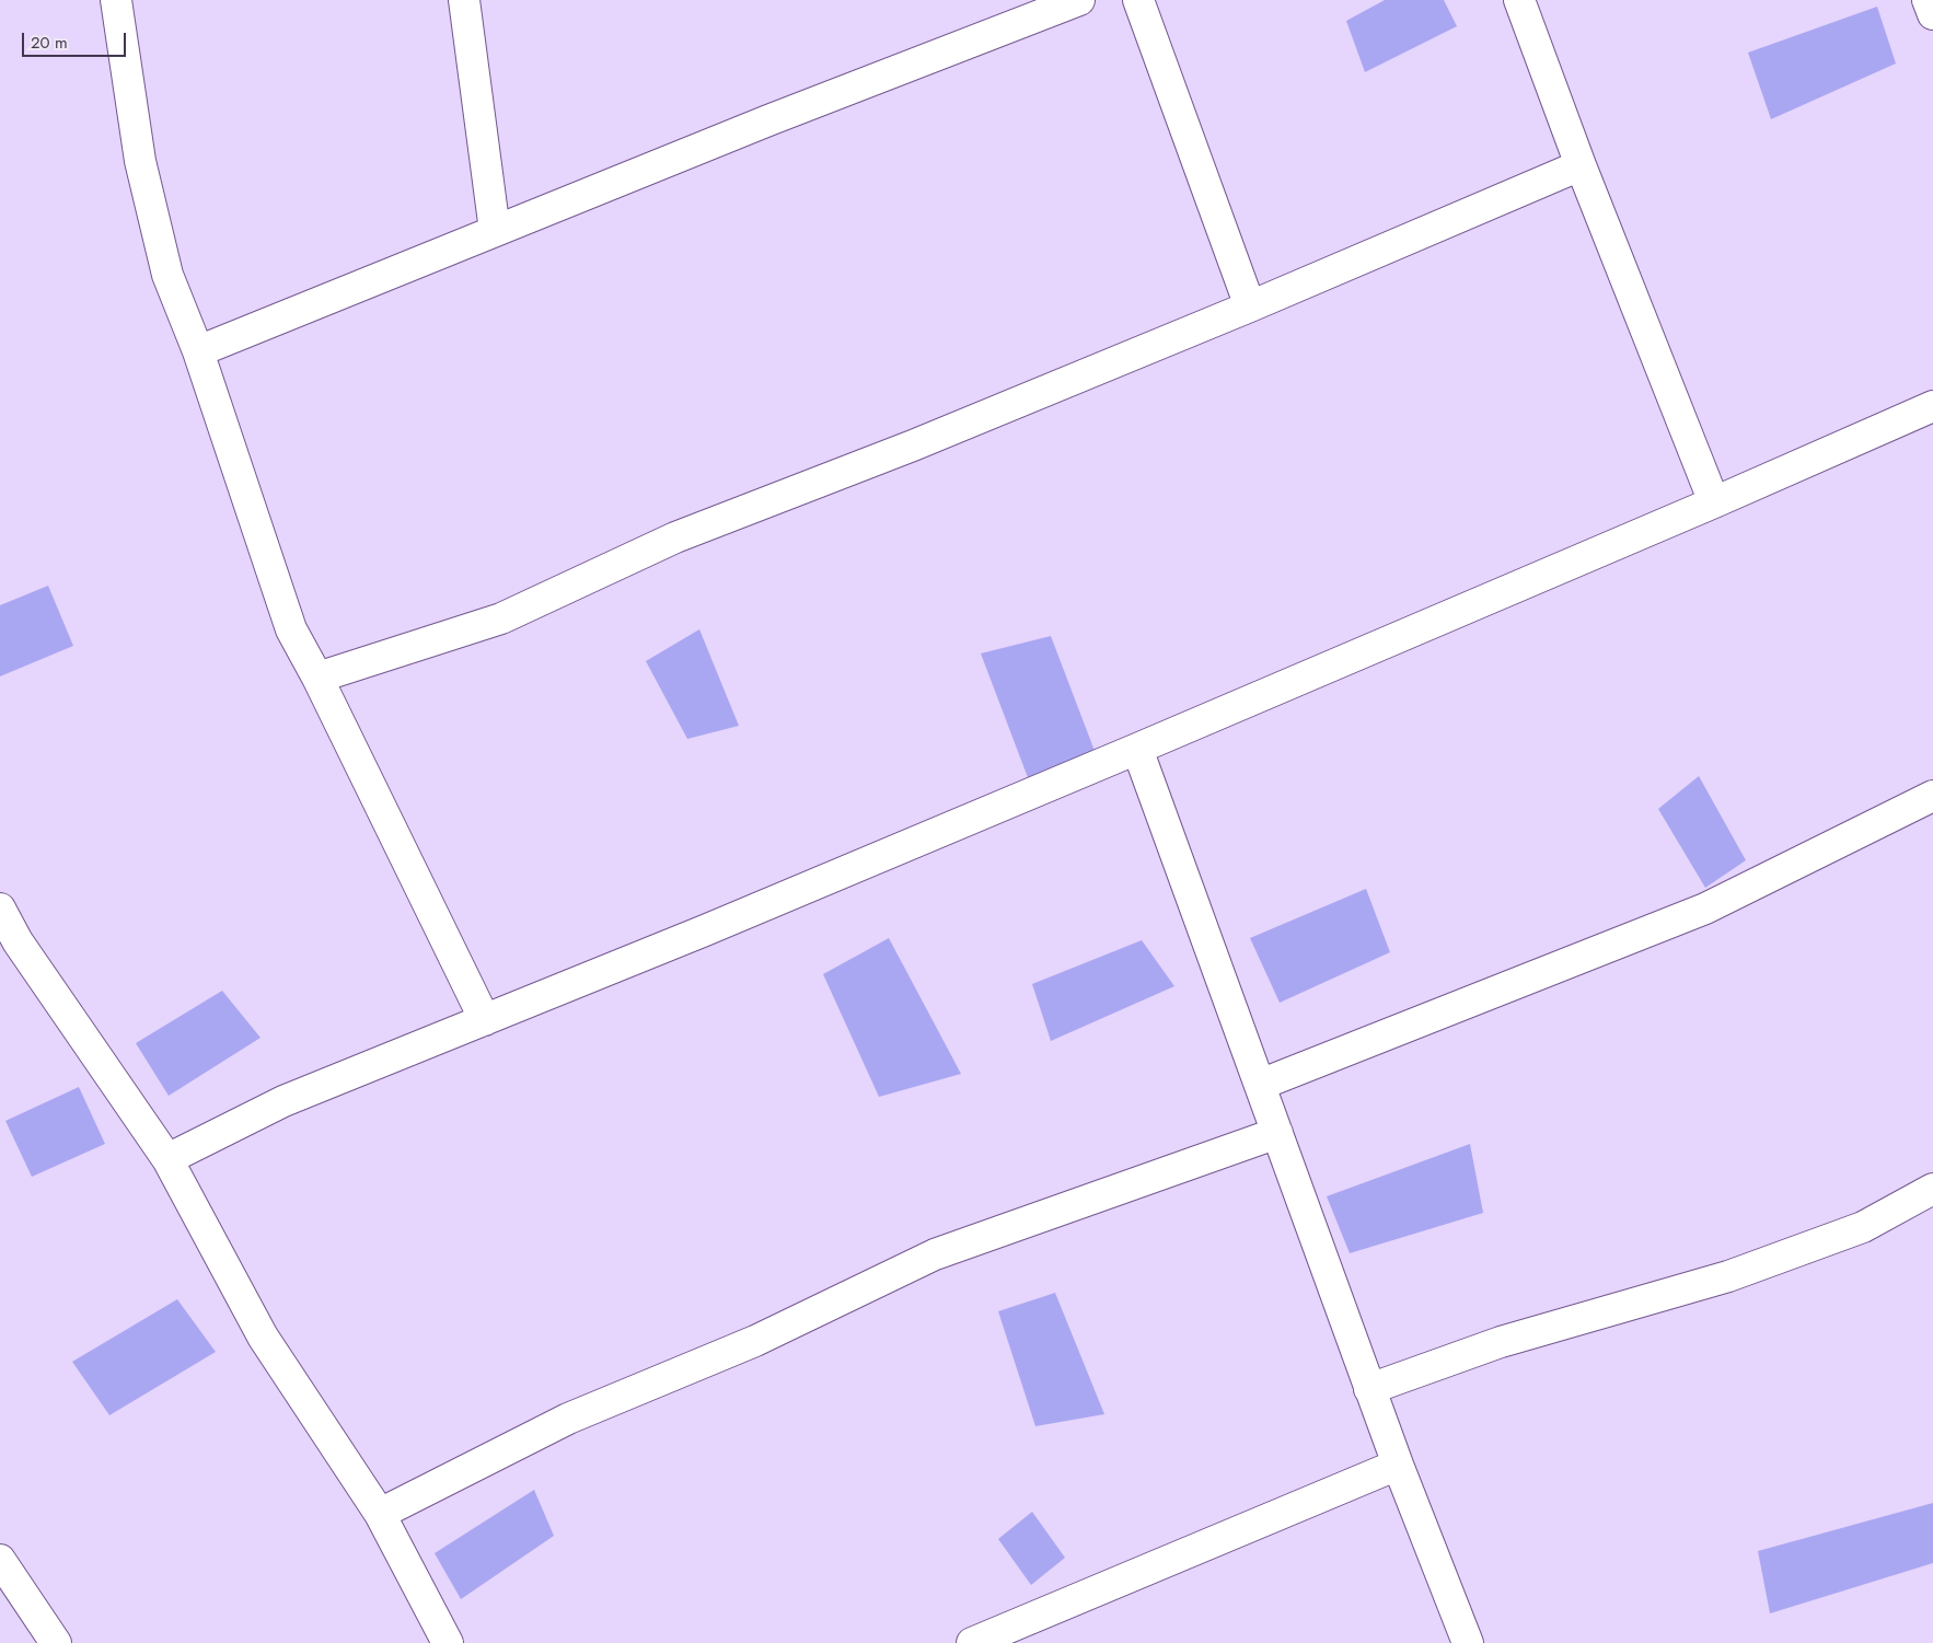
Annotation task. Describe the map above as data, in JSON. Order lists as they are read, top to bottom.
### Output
{
  "scale_bar": "20 m"
}
